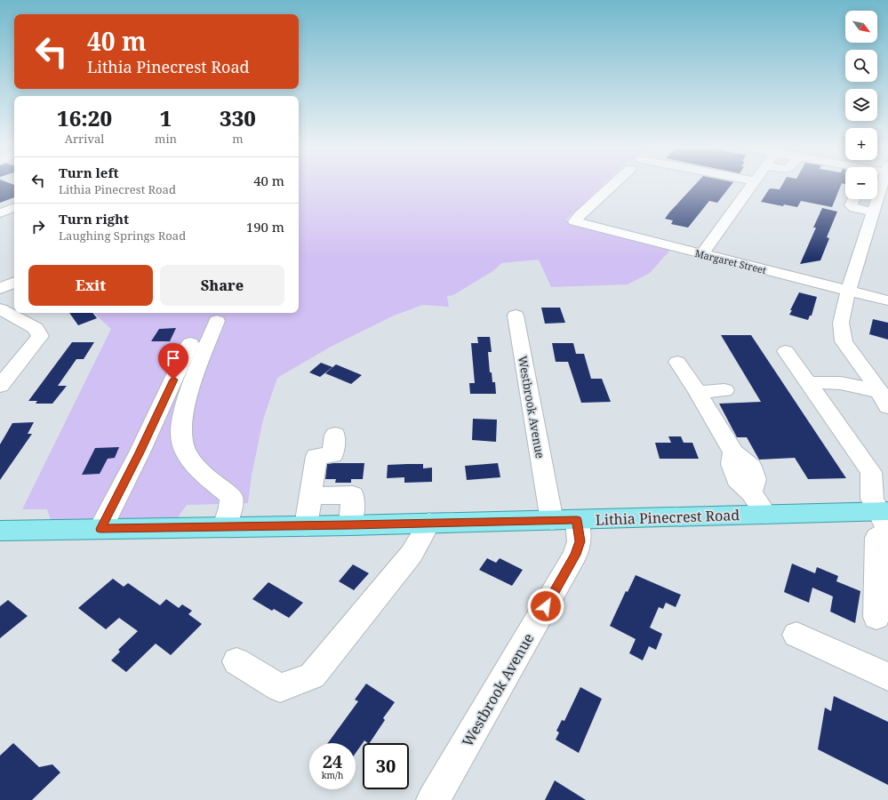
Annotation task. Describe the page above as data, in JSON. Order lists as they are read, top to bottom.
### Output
{
  "streets": {
    "main road": ["Lithia Pinecrest Road"],
    "street": ["Margaret Street", "Westbrook Avenue"]
  },
  "crossings": [
    ["Westbrook Avenue", "Lithia Pinecrest Road"]
  ],
  "north": "bottom right",
  "page": {
    "map_buttons": ["+", "−"],
    "turn": ["40 m", "Lithia Pinecrest Road"],
    "eta": [
      "16:20",
      "Arrival",
      "1",
      "min",
      "330",
      "m"
    ],
    "list": [
      {
        "name": "Turn left",
        "note": "Lithia Pinecrest Road",
        "value": "40 m"
      },
      {
        "name": "Turn right",
        "note": "Laughing Springs Road",
        "value": "190 m"
      }
    ],
    "buttons": ["Exit", "Share"],
    "speed": "24 km/h",
    "limit": "30"
  }
}
